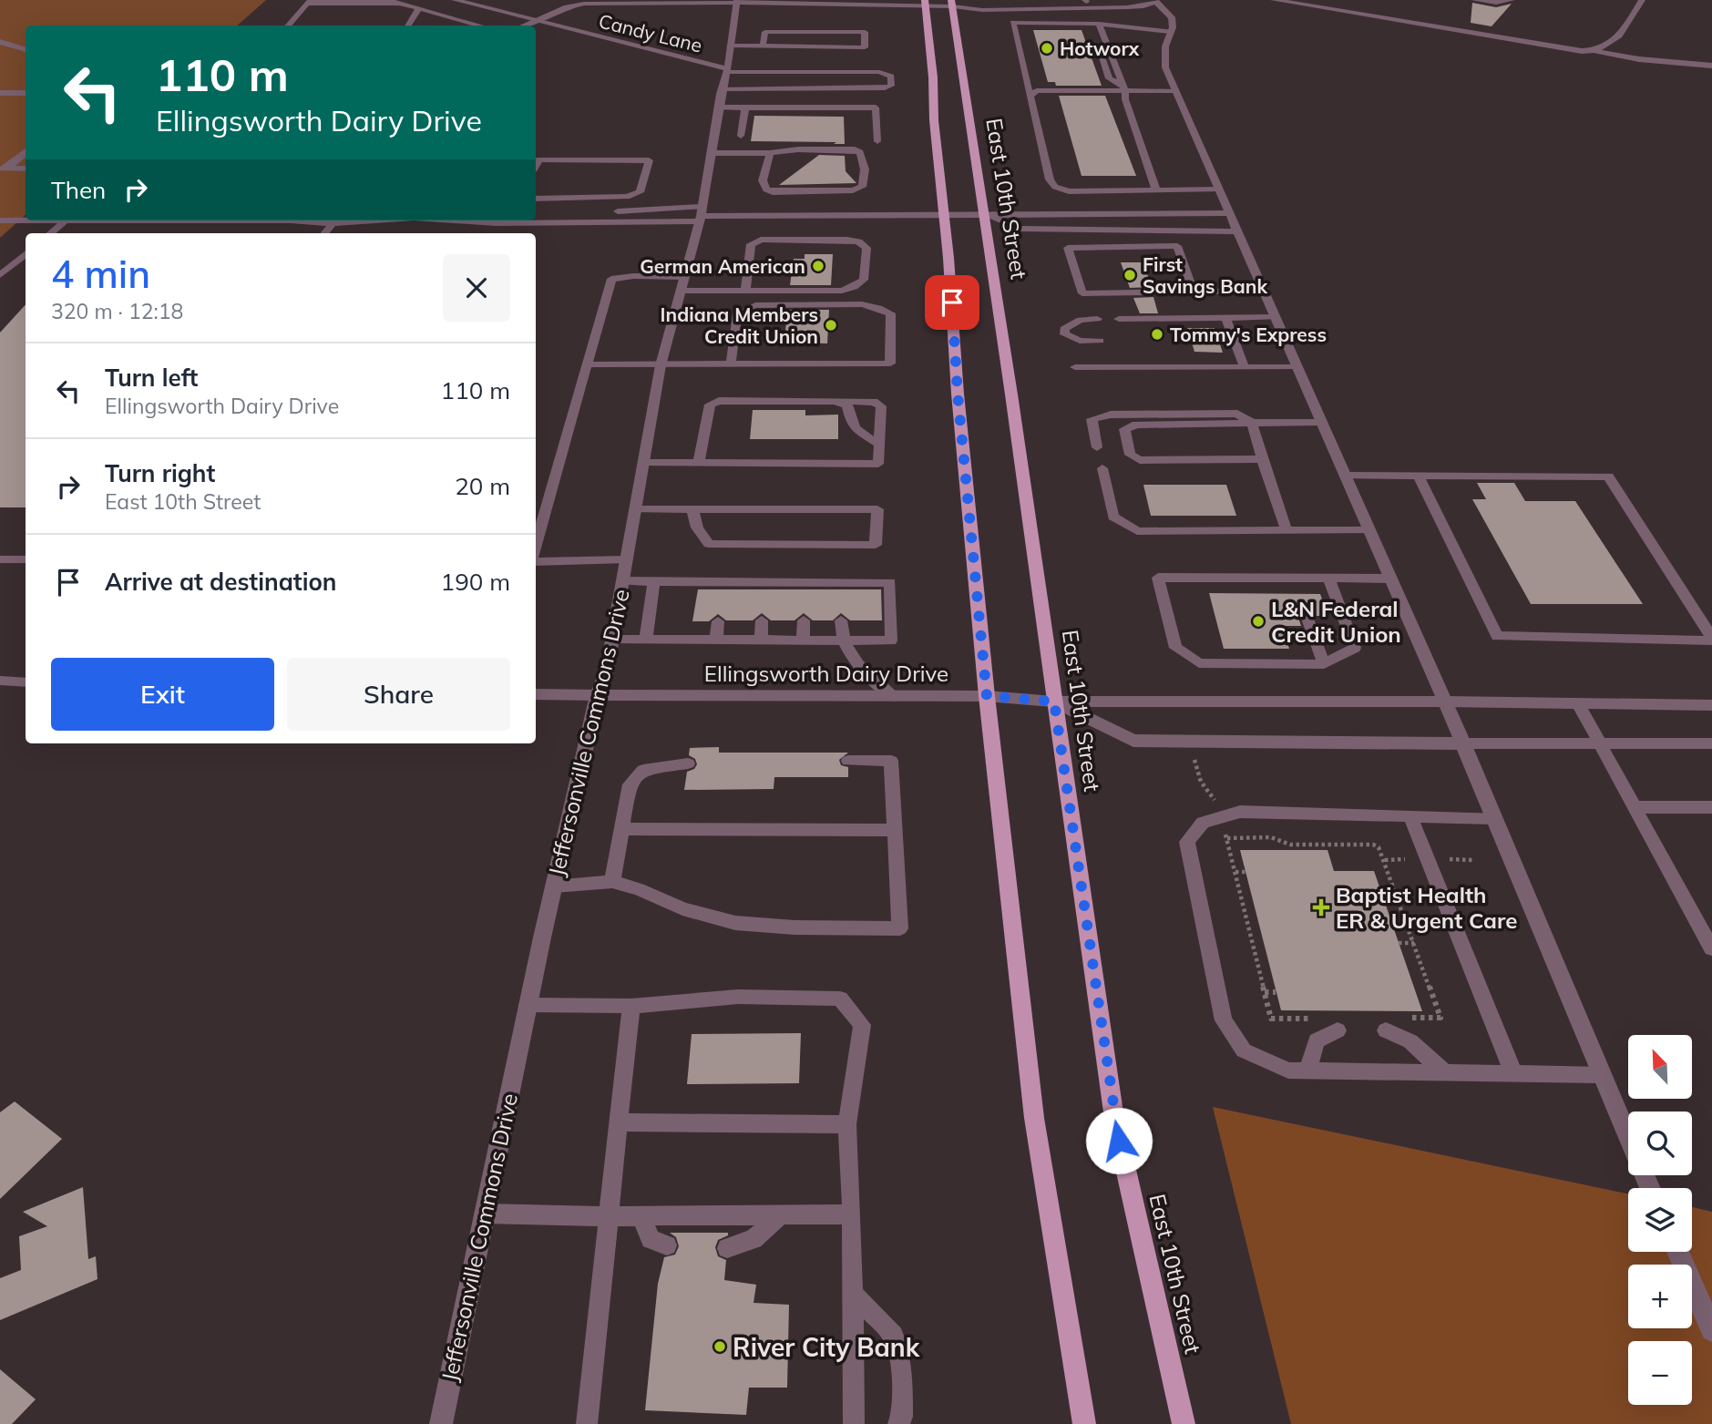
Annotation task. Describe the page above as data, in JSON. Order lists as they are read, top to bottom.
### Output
{
  "streets": {
    "main road": ["East 10th Street"],
    "street": ["Candy Lane", "Ellingsworth Dairy Drive", "Jeffersonville Commons Drive"]
  },
  "crossings": [
    ["Candy Lane", "Jeffersonville Commons Drive"],
    ["East 10th Street", "Ellingsworth Dairy Drive"],
    ["Ellingsworth Dairy Drive", "Jeffersonville Commons Drive"]
  ],
  "places": {
    "other": [
      "Hotworx",
      "German American",
      "First Savings Bank",
      "Indiana Members Credit Union",
      "Tommy's Express",
      "L&N Federal Credit Union",
      "River City Bank"
    ],
    "health": ["Baptist Health ER & Urgent Care"]
  },
  "north": "top left",
  "page": {
    "turn": ["110 m", "Ellingsworth Dairy Drive"],
    "then": "Then",
    "heading": ["4 min", "320 m · 12:18"],
    "list": [
      {
        "name": "Turn left",
        "note": "Ellingsworth Dairy Drive",
        "value": "110 m"
      },
      {
        "name": "Turn right",
        "note": "East 10th Street",
        "value": "20 m"
      },
      {
        "name": "Arrive at destination",
        "value": "190 m"
      }
    ],
    "buttons": ["Exit", "Share"],
    "map_buttons": ["+", "−"]
  }
}
